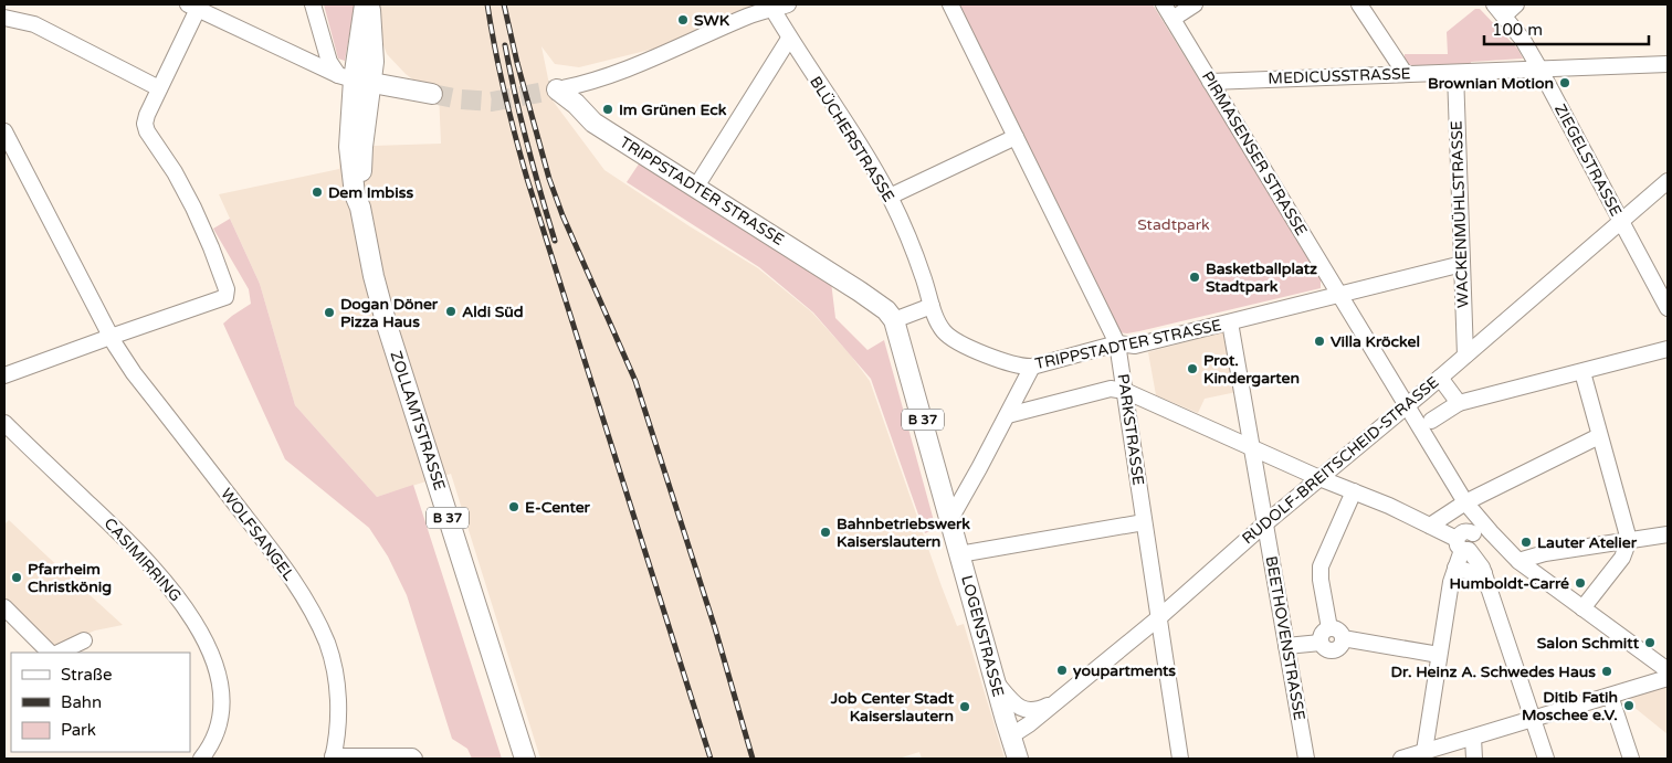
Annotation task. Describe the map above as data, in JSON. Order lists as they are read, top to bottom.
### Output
{
  "streets": {
    "main road": [
      "TRIPPSTADTER STRASSE",
      "B 37",
      "ZOLLAMTSTRASSE",
      "LOGENSTRASSE"
    ],
    "street": [
      "MEDICUSSTRASSE",
      "BLÜCHERSTRASSE",
      "PIRMASENSER STRASSE",
      "ZIEGELSTRASSE",
      "WACKENMÜHLSTRASSE",
      "PARKSTRASSE",
      "RUDOLF-BREITSCHEID-STRASSE",
      "WOLFSANGEL",
      "CASIMIRRING",
      "BEETHOVENSTRASSE"
    ]
  },
  "crossings": [
    ["MEDICUSSTRASSE", "PIRMASENSER STRASSE"],
    ["MEDICUSSTRASSE", "ZIEGELSTRASSE"],
    ["MEDICUSSTRASSE", "WACKENMÜHLSTRASSE"],
    ["BLÜCHERSTRASSE", "TRIPPSTADTER STRASSE"],
    ["PIRMASENSER STRASSE", "TRIPPSTADTER STRASSE"],
    ["PIRMASENSER STRASSE", "RUDOLF-BREITSCHEID-STRASSE"],
    ["ZIEGELSTRASSE", "RUDOLF-BREITSCHEID-STRASSE"],
    ["TRIPPSTADTER STRASSE", "WACKENMÜHLSTRASSE"],
    ["TRIPPSTADTER STRASSE", "PARKSTRASSE"],
    ["TRIPPSTADTER STRASSE", "LOGENSTRASSE"],
    ["TRIPPSTADTER STRASSE", "BEETHOVENSTRASSE"],
    ["WACKENMÜHLSTRASSE", "RUDOLF-BREITSCHEID-STRASSE"],
    ["B 37", "ZOLLAMTSTRASSE"],
    ["PARKSTRASSE", "RUDOLF-BREITSCHEID-STRASSE"],
    ["RUDOLF-BREITSCHEID-STRASSE", "LOGENSTRASSE"],
    ["RUDOLF-BREITSCHEID-STRASSE", "BEETHOVENSTRASSE"]
  ],
  "parks": ["Stadtpark"],
  "places": [
    "SWK",
    "Brownian Motion",
    "Im Grünen Eck",
    "Dem Imbiss",
    "Basketballplatz Stadtpark",
    "Aldi Süd",
    "Dogan Döner Pizza Haus",
    "Villa Kröckel",
    "Prot. Kindergarten",
    "E-Center",
    "Bahnbetriebswerk Kaiserslautern",
    "Lauter Atelier",
    "Pfarrheim Christkönig",
    "Humboldt-Carré",
    "Salon Schmitt",
    "youpartments",
    "Dr. Heinz A. Schwedes Haus",
    "Ditib Fatih Moschee e.V.",
    "Job Center Stadt Kaiserslautern"
  ],
  "legend": ["Straße", "Bahn", "Park"],
  "scale_bar": "100 m"
}
